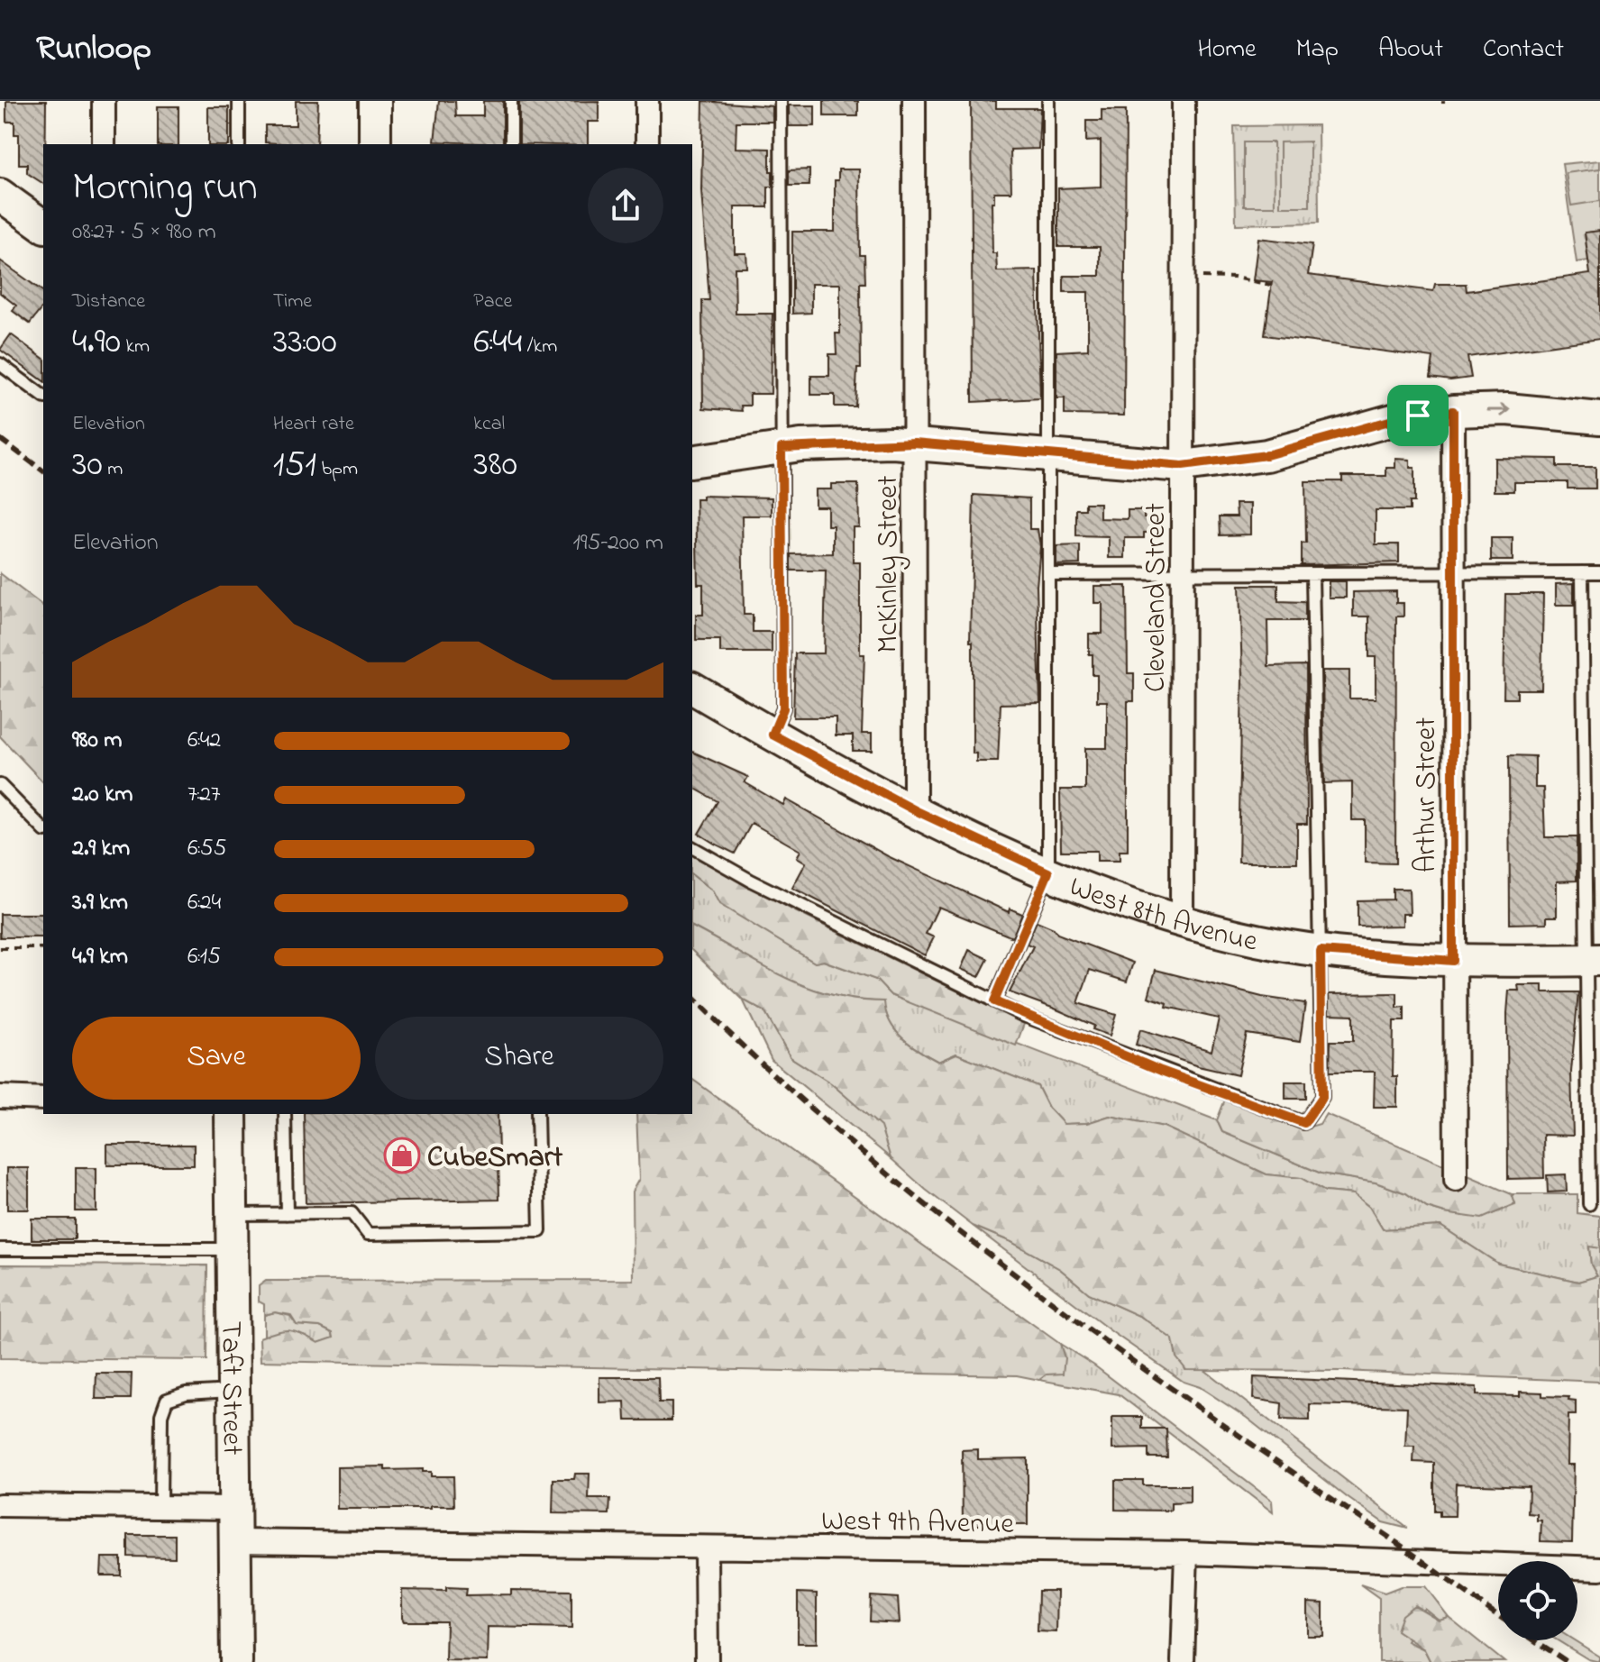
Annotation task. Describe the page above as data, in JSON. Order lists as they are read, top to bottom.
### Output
{
  "streets": {
    "street": [
      "McKinley Street",
      "Cleveland Street",
      "Arthur Street",
      "West 8th Avenue",
      "Taft Street",
      "West 9th Avenue"
    ]
  },
  "crossings": [
    ["McKinley Street", "West 8th Avenue"],
    ["Cleveland Street", "West 8th Avenue"],
    ["Arthur Street", "West 8th Avenue"],
    ["Taft Street", "West 9th Avenue"]
  ],
  "places": {
    "shop": ["CubeSmart"]
  },
  "page": {
    "header": "Runloop",
    "nav": [
      "Home",
      "Map",
      "About",
      "Contact"
    ],
    "heading": ["Morning run", "08:27 · 5 × 980 m"],
    "stats": [
      ["Distance", "4.90 km"],
      ["Time", "33:00"],
      ["Pace", "6:44 /km"],
      ["Elevation", "30 m"],
      ["Heart rate", "151 bpm"],
      ["kcal", "380"]
    ],
    "chart": ["Elevation", "195–200 m"],
    "list": [
      {
        "name": "980 m",
        "note": "6:42"
      },
      {
        "name": "2.0 km",
        "note": "7:27"
      },
      {
        "name": "2.9 km",
        "note": "6:55"
      },
      {
        "name": "3.9 km",
        "note": "6:24"
      },
      {
        "name": "4.9 km",
        "note": "6:15"
      }
    ],
    "buttons": ["Save", "Share"]
  }
}
